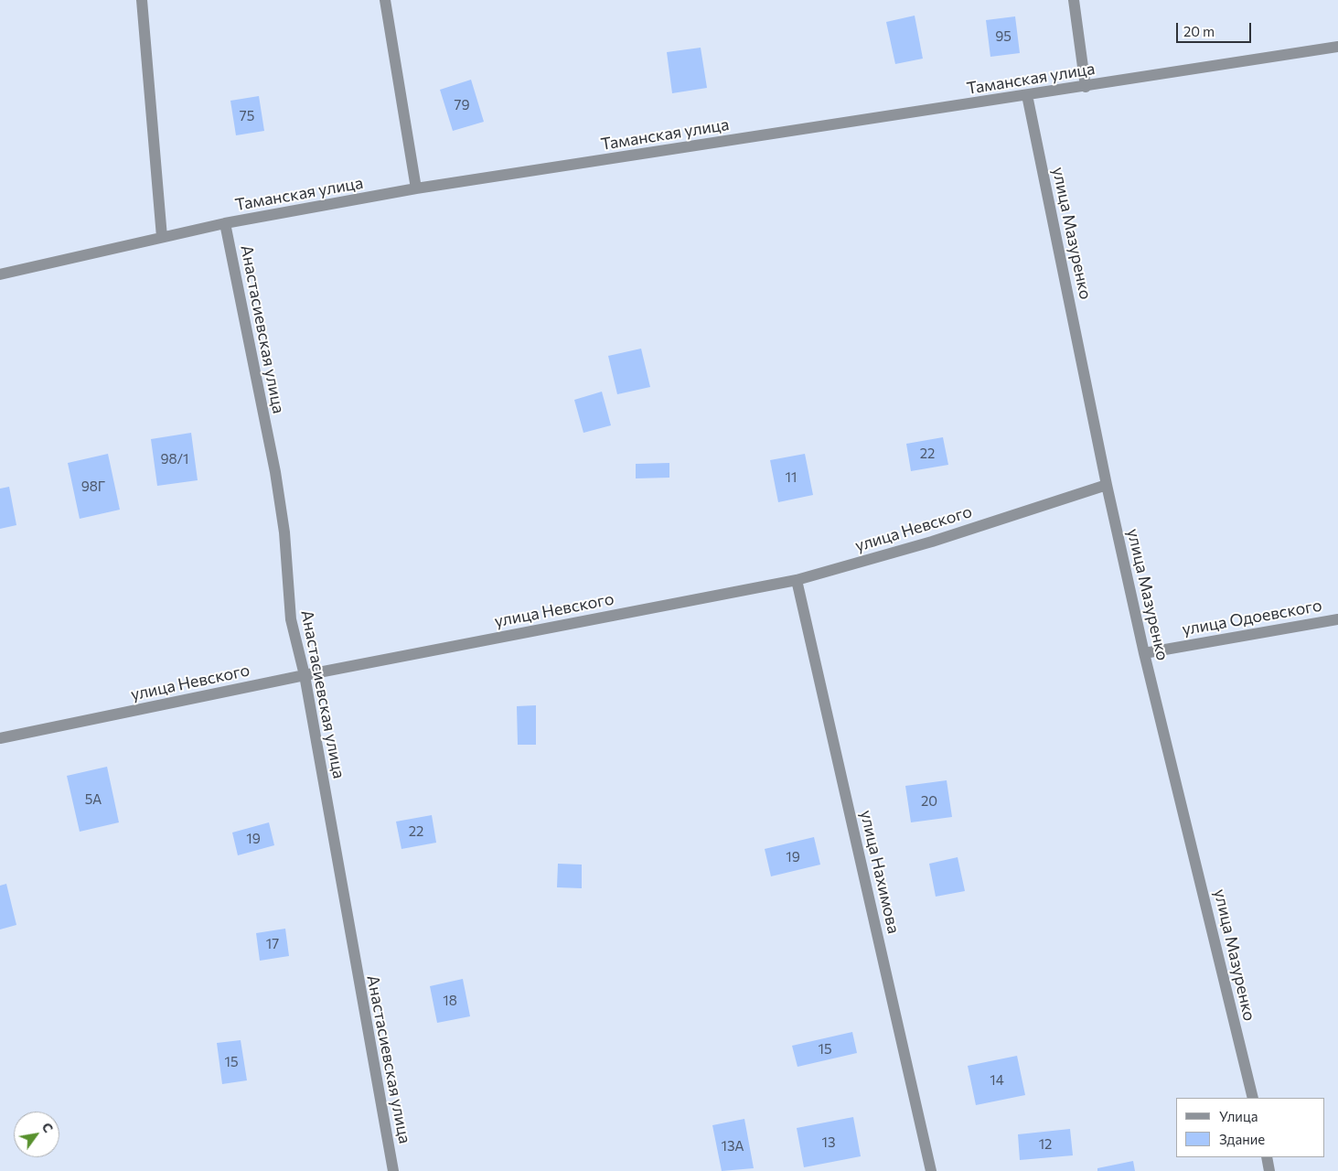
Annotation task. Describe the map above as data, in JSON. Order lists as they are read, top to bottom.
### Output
{
  "streets": {
    "street": [
      "Таманская улица",
      "улица Мазуренко",
      "Анастасиевская улица",
      "улица Невского",
      "улица Одоевского",
      "улица Нахимова"
    ]
  },
  "crossings": [
    ["Таманская улица", "улица Мазуренко"],
    ["Таманская улица", "Анастасиевская улица"],
    ["улица Мазуренко", "улица Невского"],
    ["улица Мазуренко", "улица Одоевского"],
    ["Анастасиевская улица", "улица Невского"],
    ["улица Невского", "улица Нахимова"]
  ],
  "house_numbers": [
    "95",
    "79",
    "75",
    "22",
    "98/1",
    "11",
    "98Г",
    "5А",
    "20",
    "22",
    "19",
    "19",
    "17",
    "18",
    "15",
    "15",
    "14",
    "13",
    "12",
    "13А"
  ],
  "legend": ["Улица", "Здание"],
  "scale_bar": "20 m",
  "north": "top right"
}
